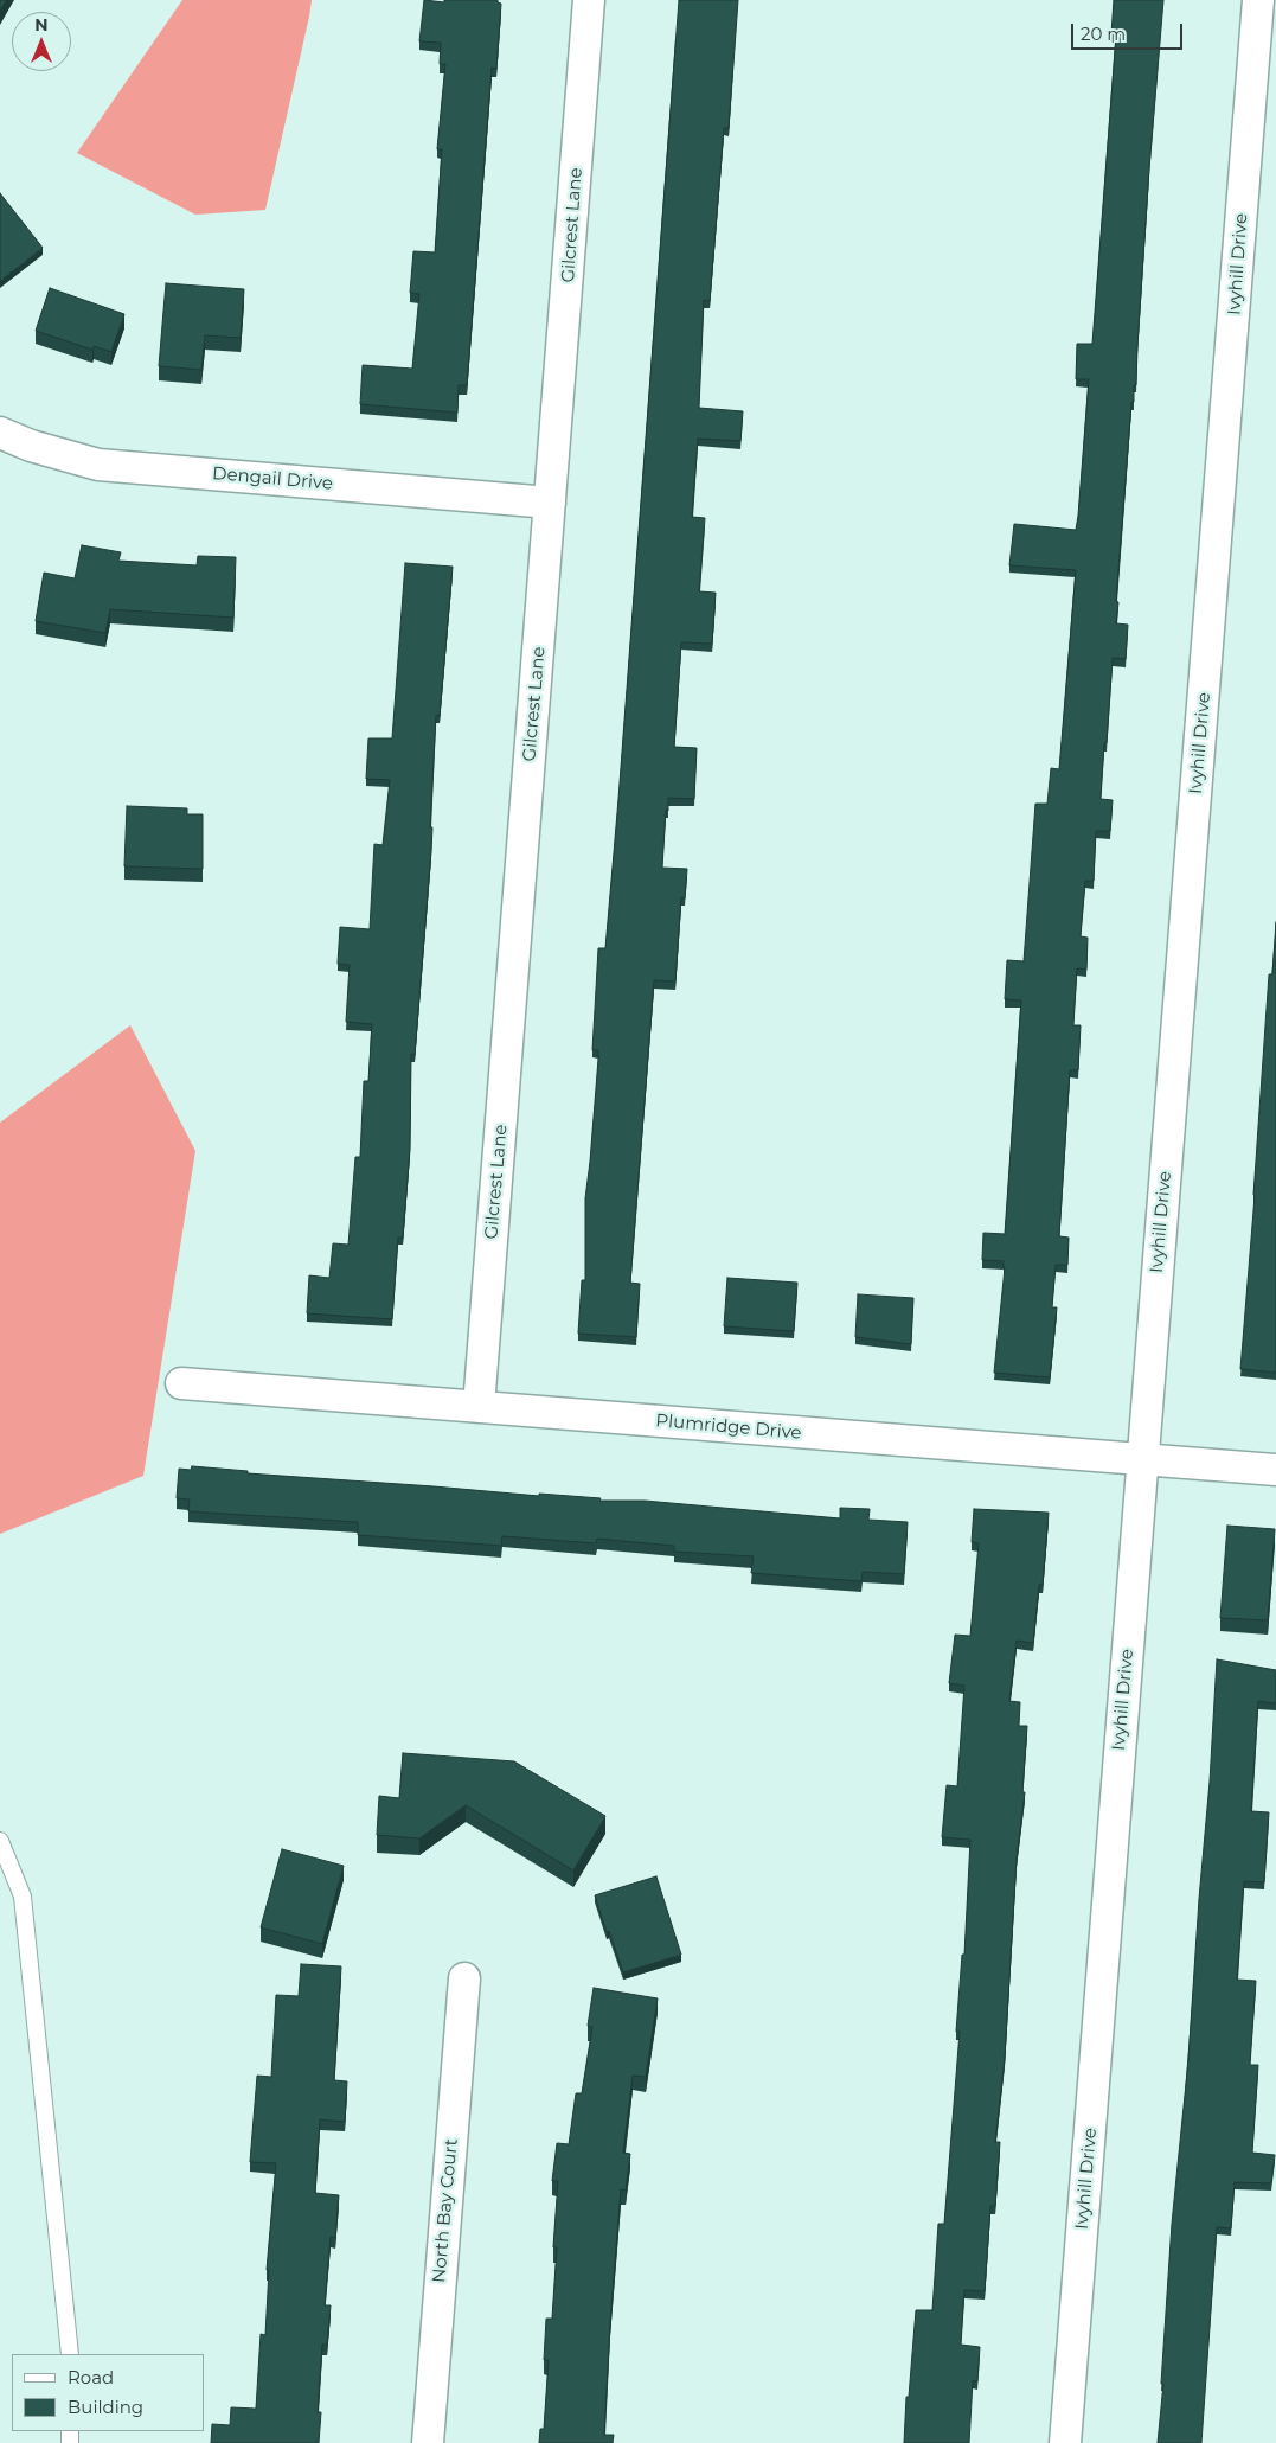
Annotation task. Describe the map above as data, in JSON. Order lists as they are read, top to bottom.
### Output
{
  "streets": {
    "street": [
      "Gilcrest Lane",
      "Ivyhill Drive",
      "Dengail Drive",
      "Plumridge Drive",
      "North Bay Court"
    ]
  },
  "crossings": [
    ["Gilcrest Lane", "Dengail Drive"],
    ["Gilcrest Lane", "Plumridge Drive"],
    ["Ivyhill Drive", "Plumridge Drive"]
  ],
  "legend": ["Road", "Building"],
  "scale_bar": "20 m",
  "north": "top"
}
